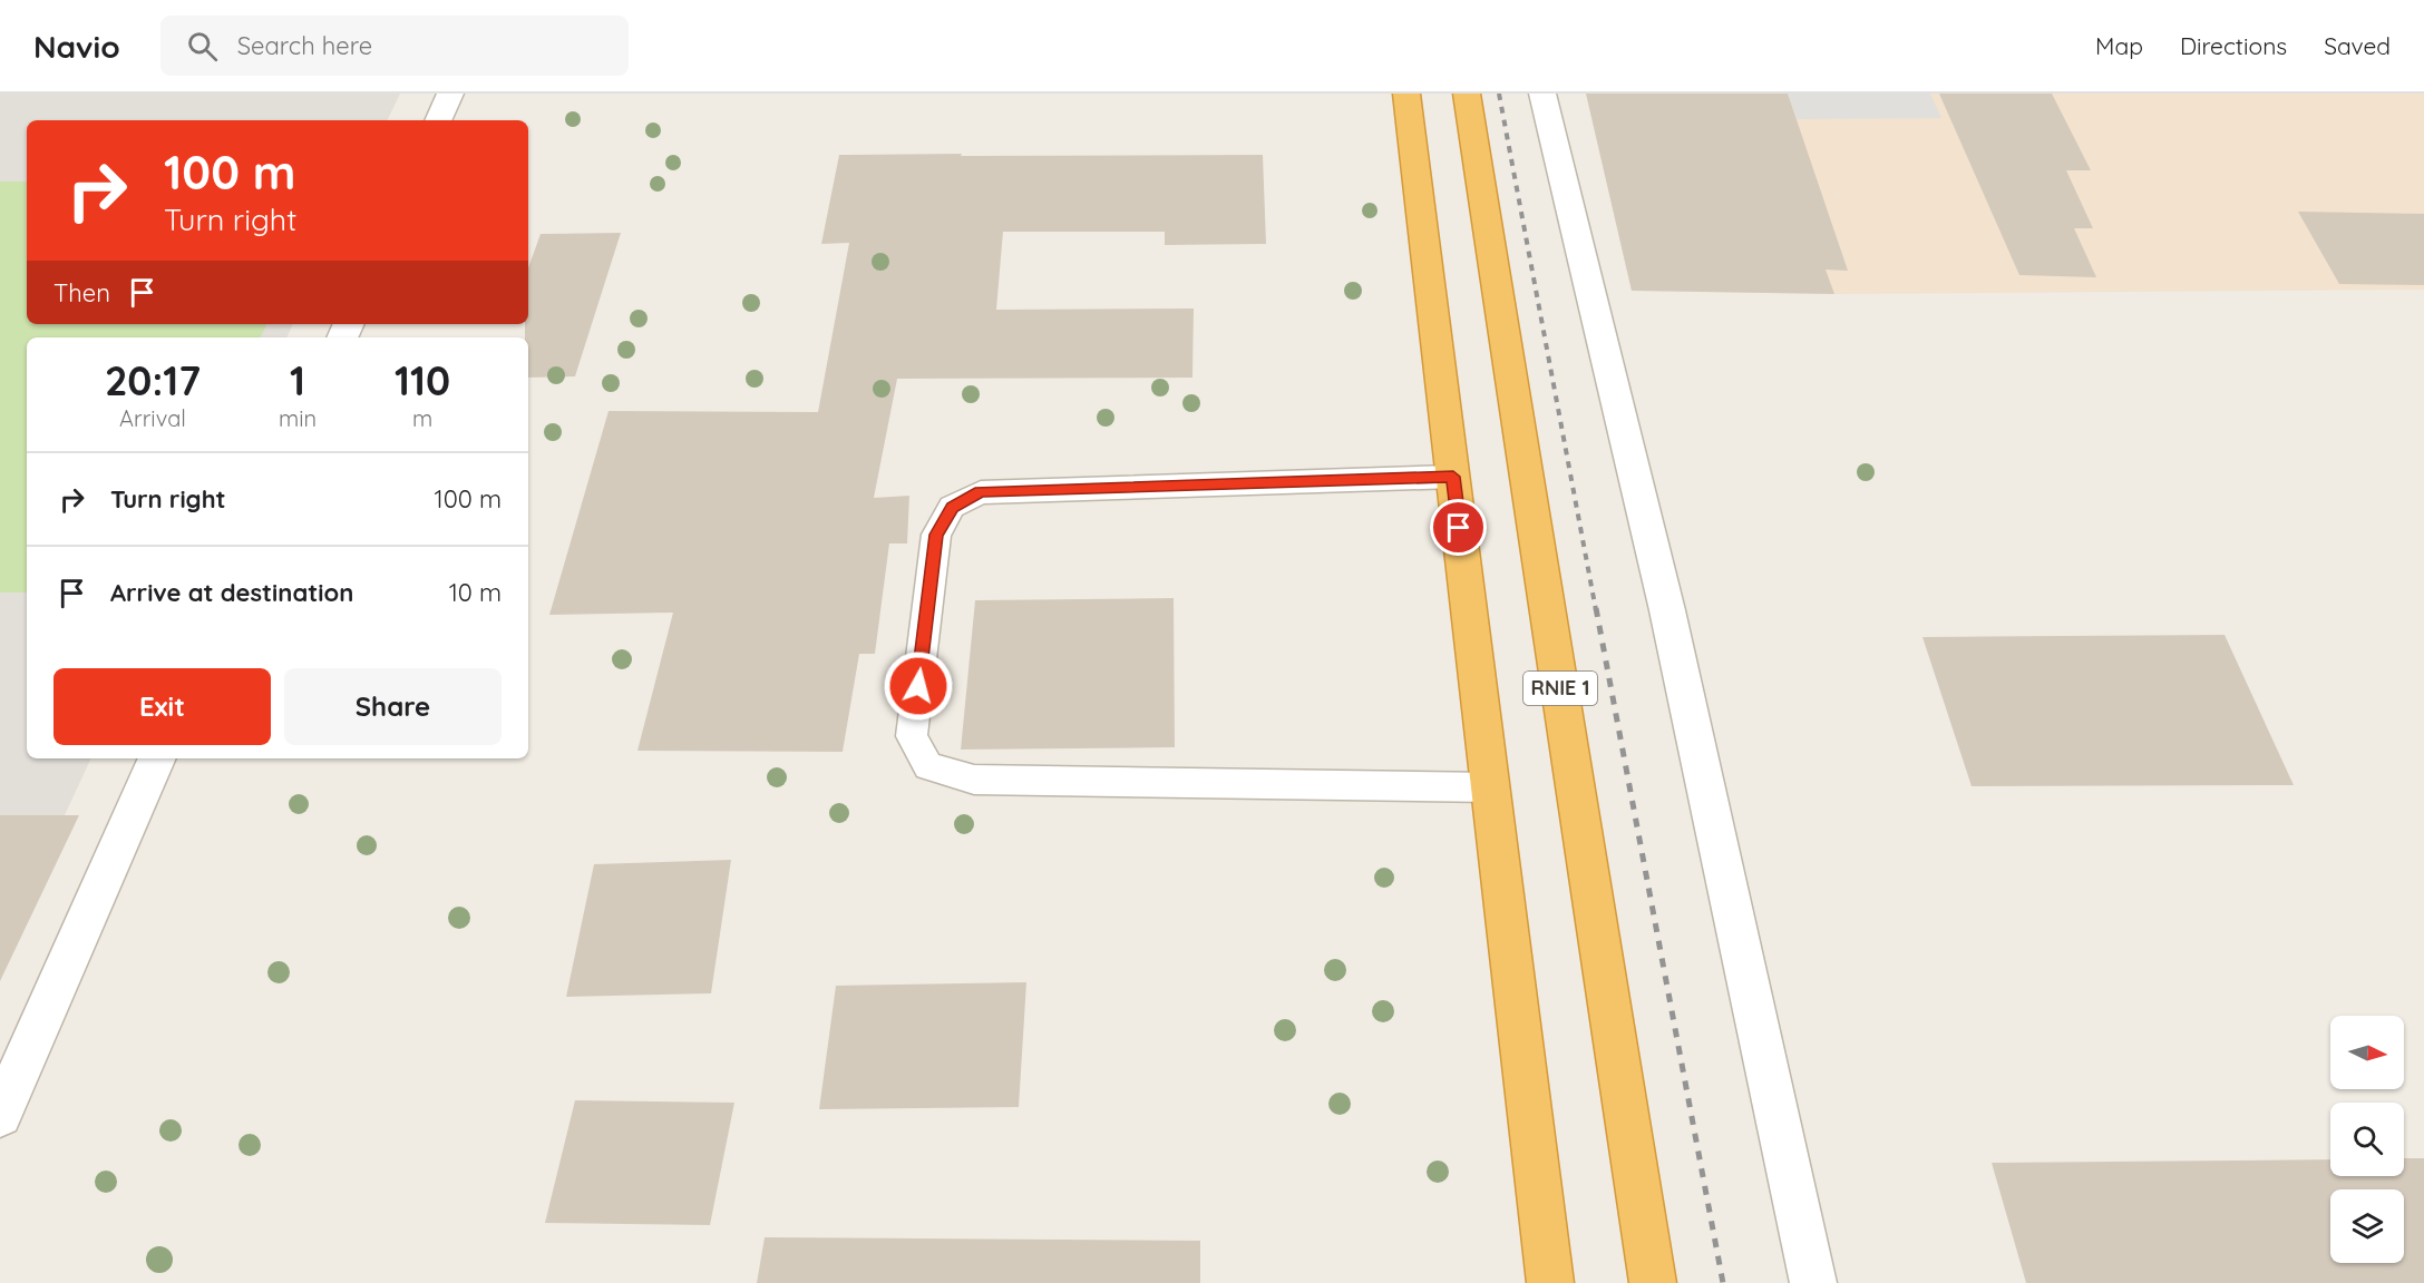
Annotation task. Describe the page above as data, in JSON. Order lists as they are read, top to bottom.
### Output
{
  "streets": {
    "highway": ["RNIE 1"]
  },
  "north": "right",
  "page": {
    "header": "Navio",
    "search": "Search here",
    "nav": ["Map", "Directions", "Saved"],
    "turn": ["100 m", "Turn right"],
    "then": "Then",
    "eta": [
      "20:17",
      "Arrival",
      "1",
      "min",
      "110",
      "m"
    ],
    "list": [
      {
        "name": "Turn right",
        "value": "100 m"
      },
      {
        "name": "Arrive at destination",
        "value": "10 m"
      }
    ],
    "buttons": ["Exit", "Share"]
  }
}
